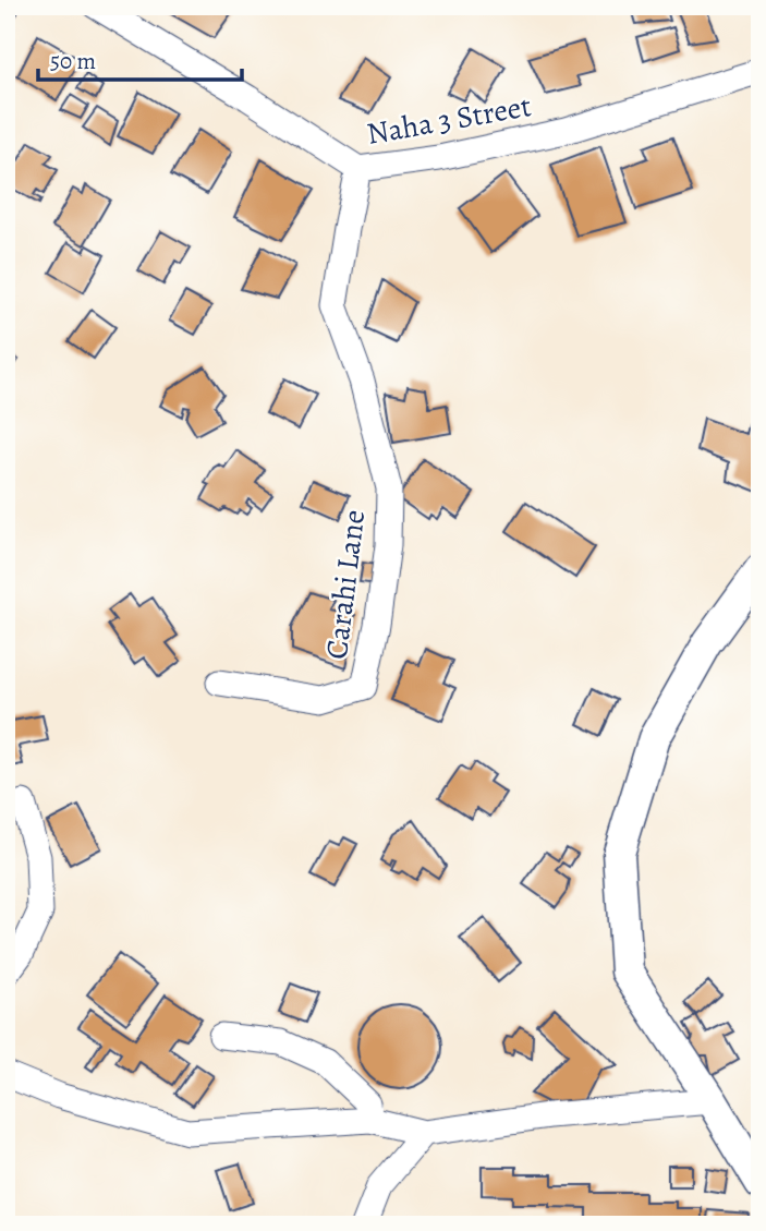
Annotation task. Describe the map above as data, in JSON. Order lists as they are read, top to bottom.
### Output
{
  "streets": {
    "street": ["Naha 3 Street", "Carahi Lane"]
  },
  "crossings": [
    ["Naha 3 Street", "Carahi Lane"]
  ],
  "scale_bar": "50 m"
}
